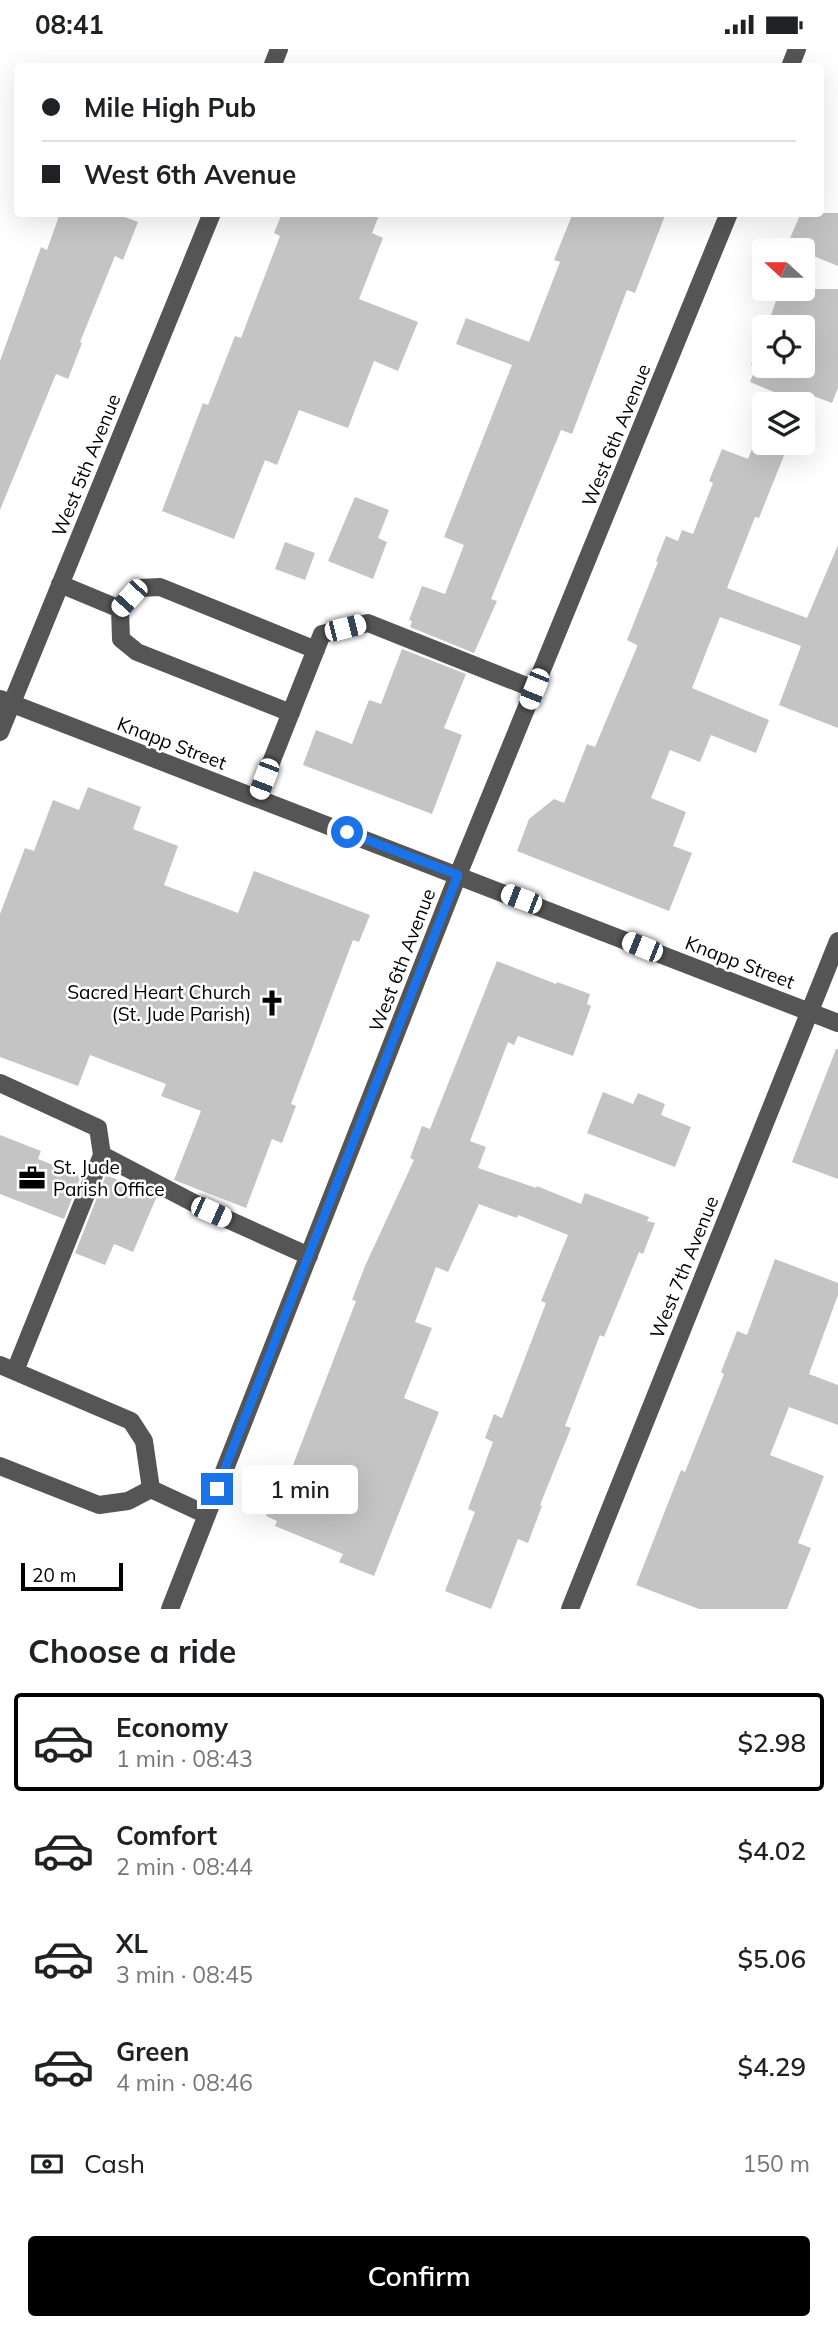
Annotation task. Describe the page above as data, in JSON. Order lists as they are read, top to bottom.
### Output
{
  "streets": {
    "street": [
      "West 6th Avenue",
      "West 5th Avenue",
      "Knapp Street",
      "West 7th Avenue"
    ]
  },
  "crossings": [
    ["West 6th Avenue", "Knapp Street"],
    ["West 5th Avenue", "Knapp Street"],
    ["Knapp Street", "West 7th Avenue"]
  ],
  "places": {
    "church": ["Sacred Heart Church (St. Jude Parish)"],
    "office": ["St. Jude Parish Office"]
  },
  "scale_bar": "20 m",
  "north": "left",
  "page": {
    "status": "08:41",
    "banner": ["Mile High Pub", "West 6th Avenue"],
    "bubble": "1 min",
    "scale": "20 m",
    "heading": "Choose a ride",
    "list": [
      {
        "name": "Economy",
        "note": "1 min · 08:43",
        "value": "$2.98"
      },
      {
        "name": "Comfort",
        "note": "2 min · 08:44",
        "value": "$4.02"
      },
      {
        "name": "XL",
        "note": "3 min · 08:45",
        "value": "$5.06"
      },
      {
        "name": "Green",
        "note": "4 min · 08:46",
        "value": "$4.29"
      }
    ],
    "pay": ["Cash", "150 m"],
    "buttons": "Confirm"
  }
}
